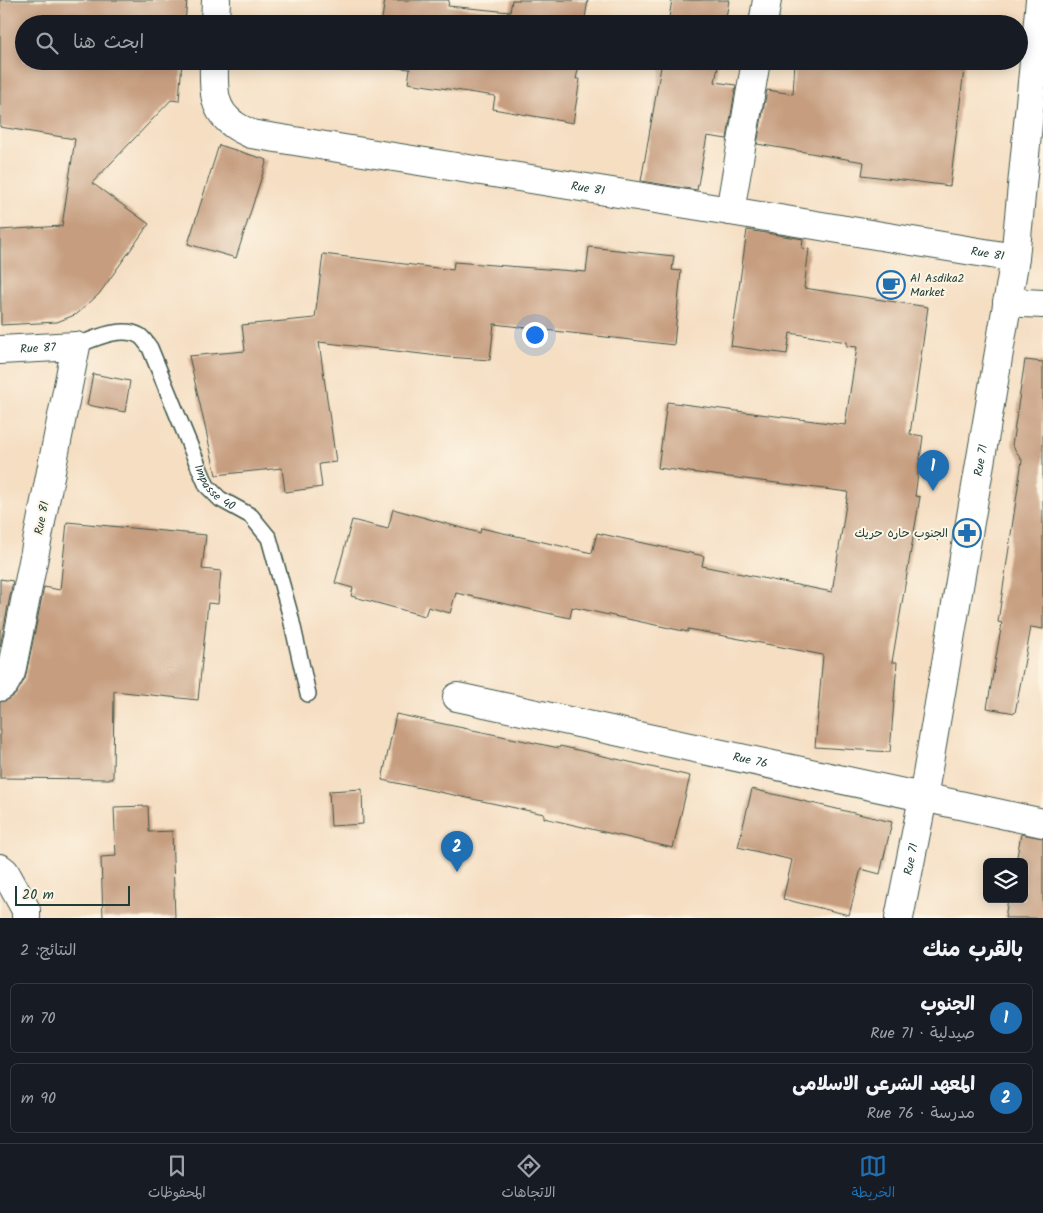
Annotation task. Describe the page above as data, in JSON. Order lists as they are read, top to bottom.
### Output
{
  "streets": {
    "street": [
      "Rue 81",
      "Rue 87",
      "Rue 71",
      "Rue 76"
    ],
    "lane": ["Impasse 40"]
  },
  "crossings": [
    ["Rue 81", "Rue 87"],
    ["Rue 81", "Rue 71"],
    ["Rue 81", "Impasse 40"],
    ["Rue 87", "Impasse 40"],
    ["Rue 71", "Rue 76"]
  ],
  "places": {
    "cafe": ["Al Asdika2 Market"],
    "pharmacy": ["الجنوب حاره حريك"]
  },
  "scale_bar": "20 m",
  "page": {
    "search": "ابحث هنا",
    "pins": ["1", "2"],
    "scale": "20 m",
    "heading": ["بالقرب منك", "النتائج: 2"],
    "list": [
      {
        "mark": "1",
        "name": "الجنوب",
        "note": "صيدلية · Rue 71",
        "value": "70 m"
      },
      {
        "mark": "2",
        "name": "المعهد الشرعى الاسلامى",
        "note": "مدرسة · Rue 76",
        "value": "90 m"
      }
    ],
    "nav": ["الخريطة", "الاتجاهات", "المحفوظات"]
  }
}
